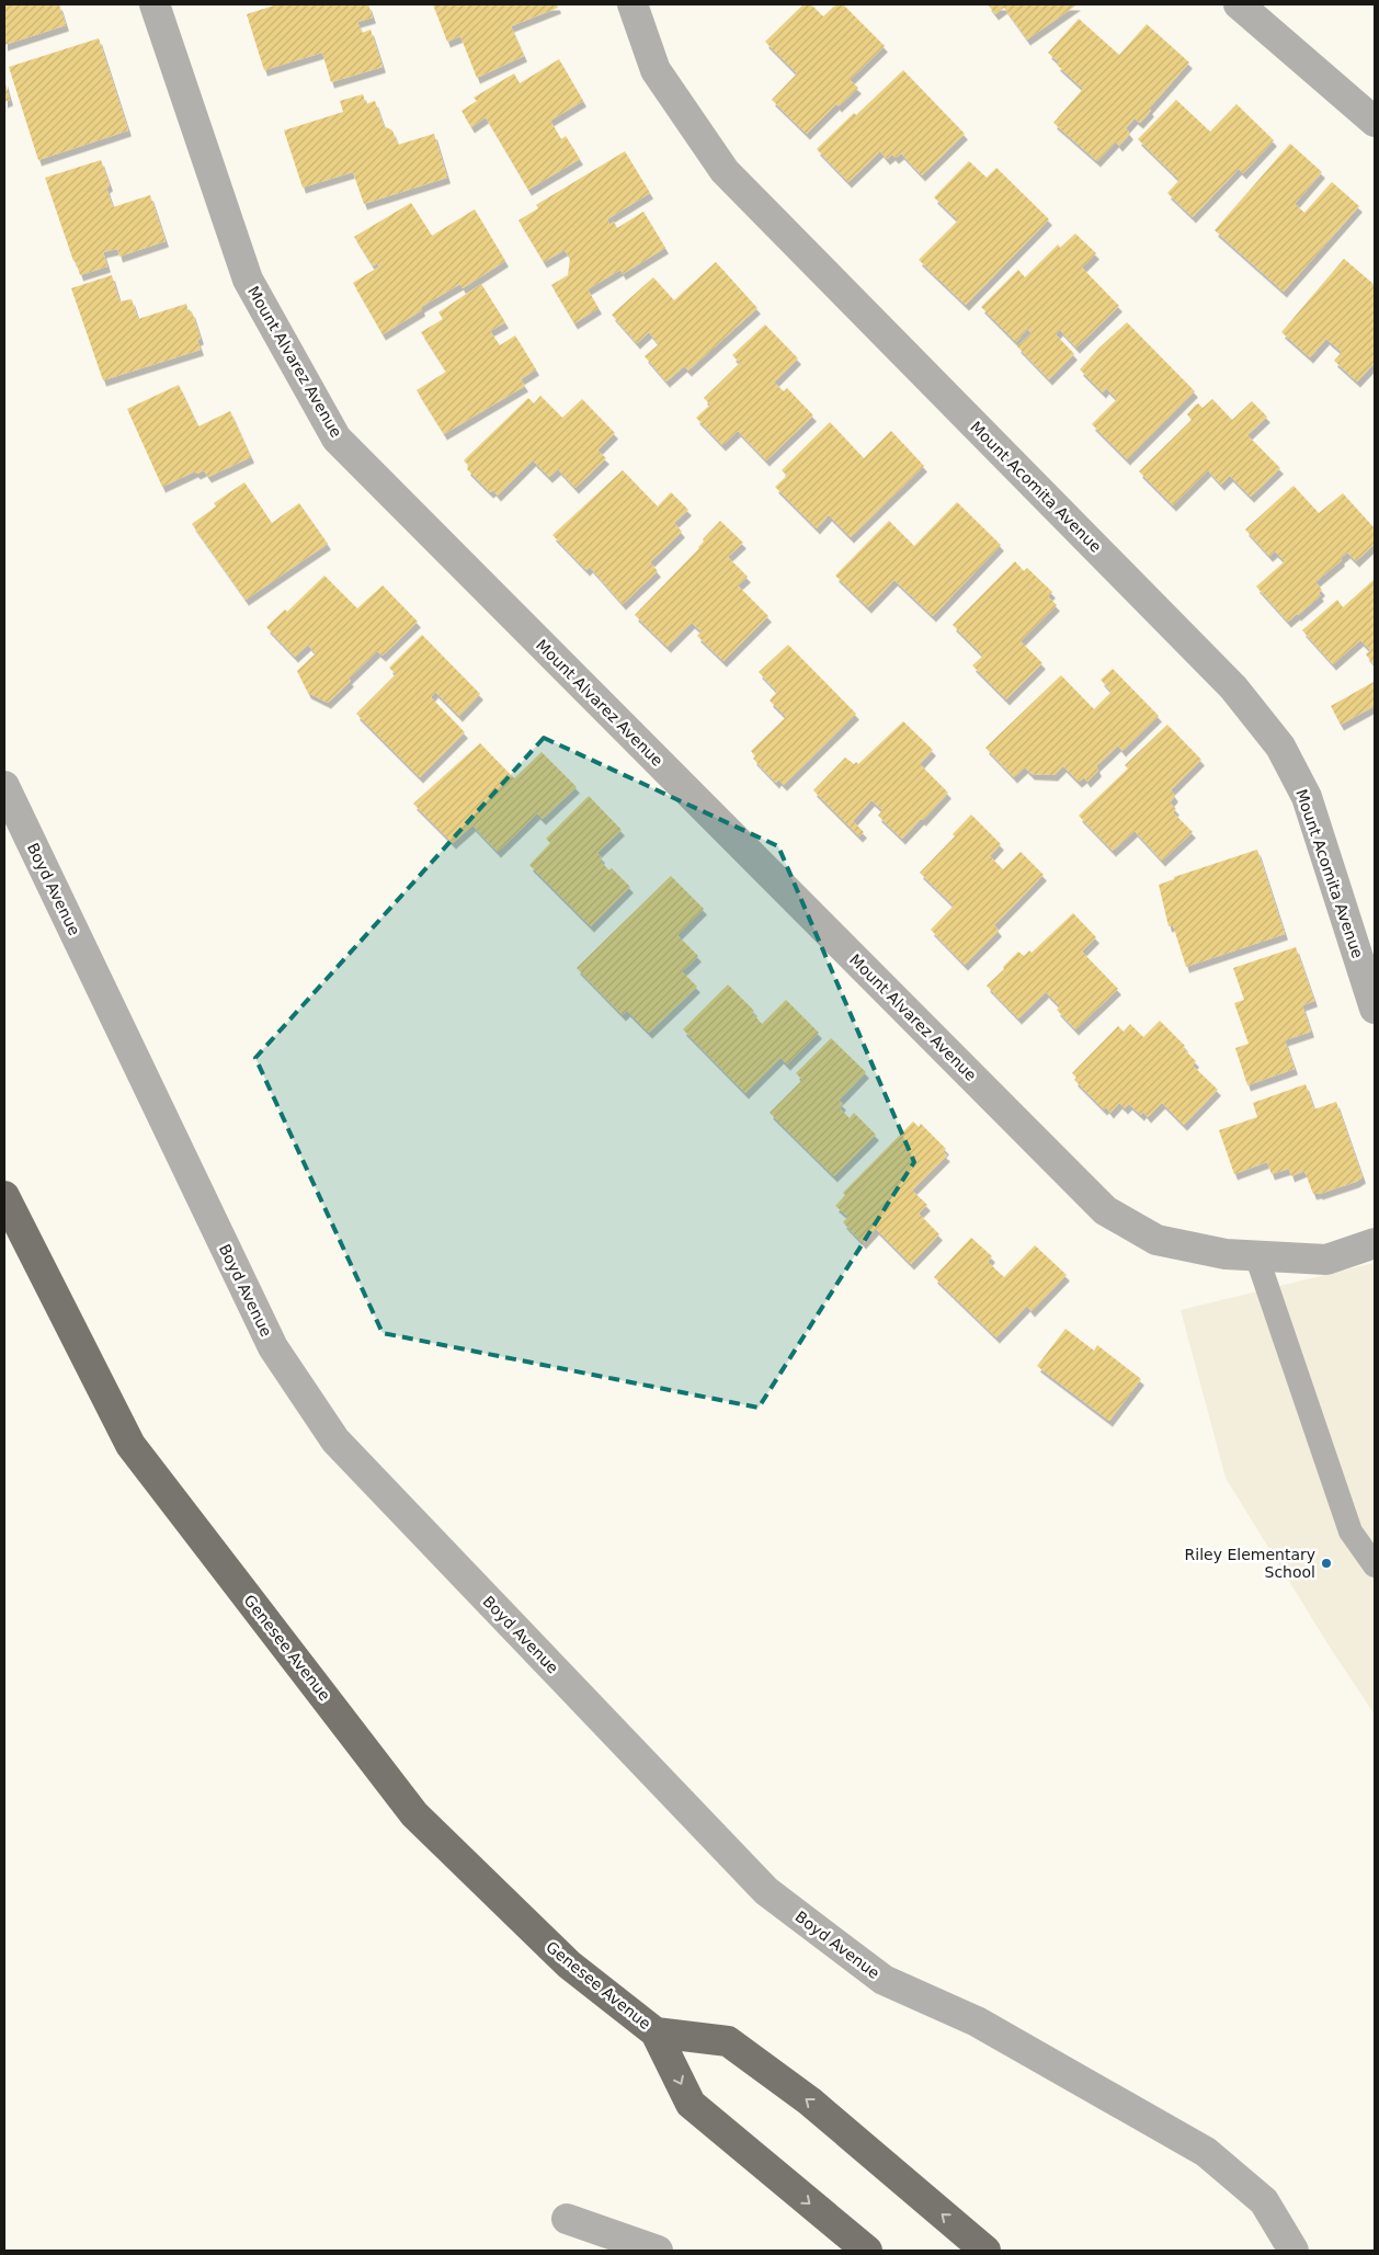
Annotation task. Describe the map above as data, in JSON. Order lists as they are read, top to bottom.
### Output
{
  "streets": {
    "main road": ["Genesee Avenue"],
    "street": ["Mount Alvarez Avenue", "Mount Acomita Avenue", "Boyd Avenue"]
  },
  "places": ["Riley Elementary School"]
}
